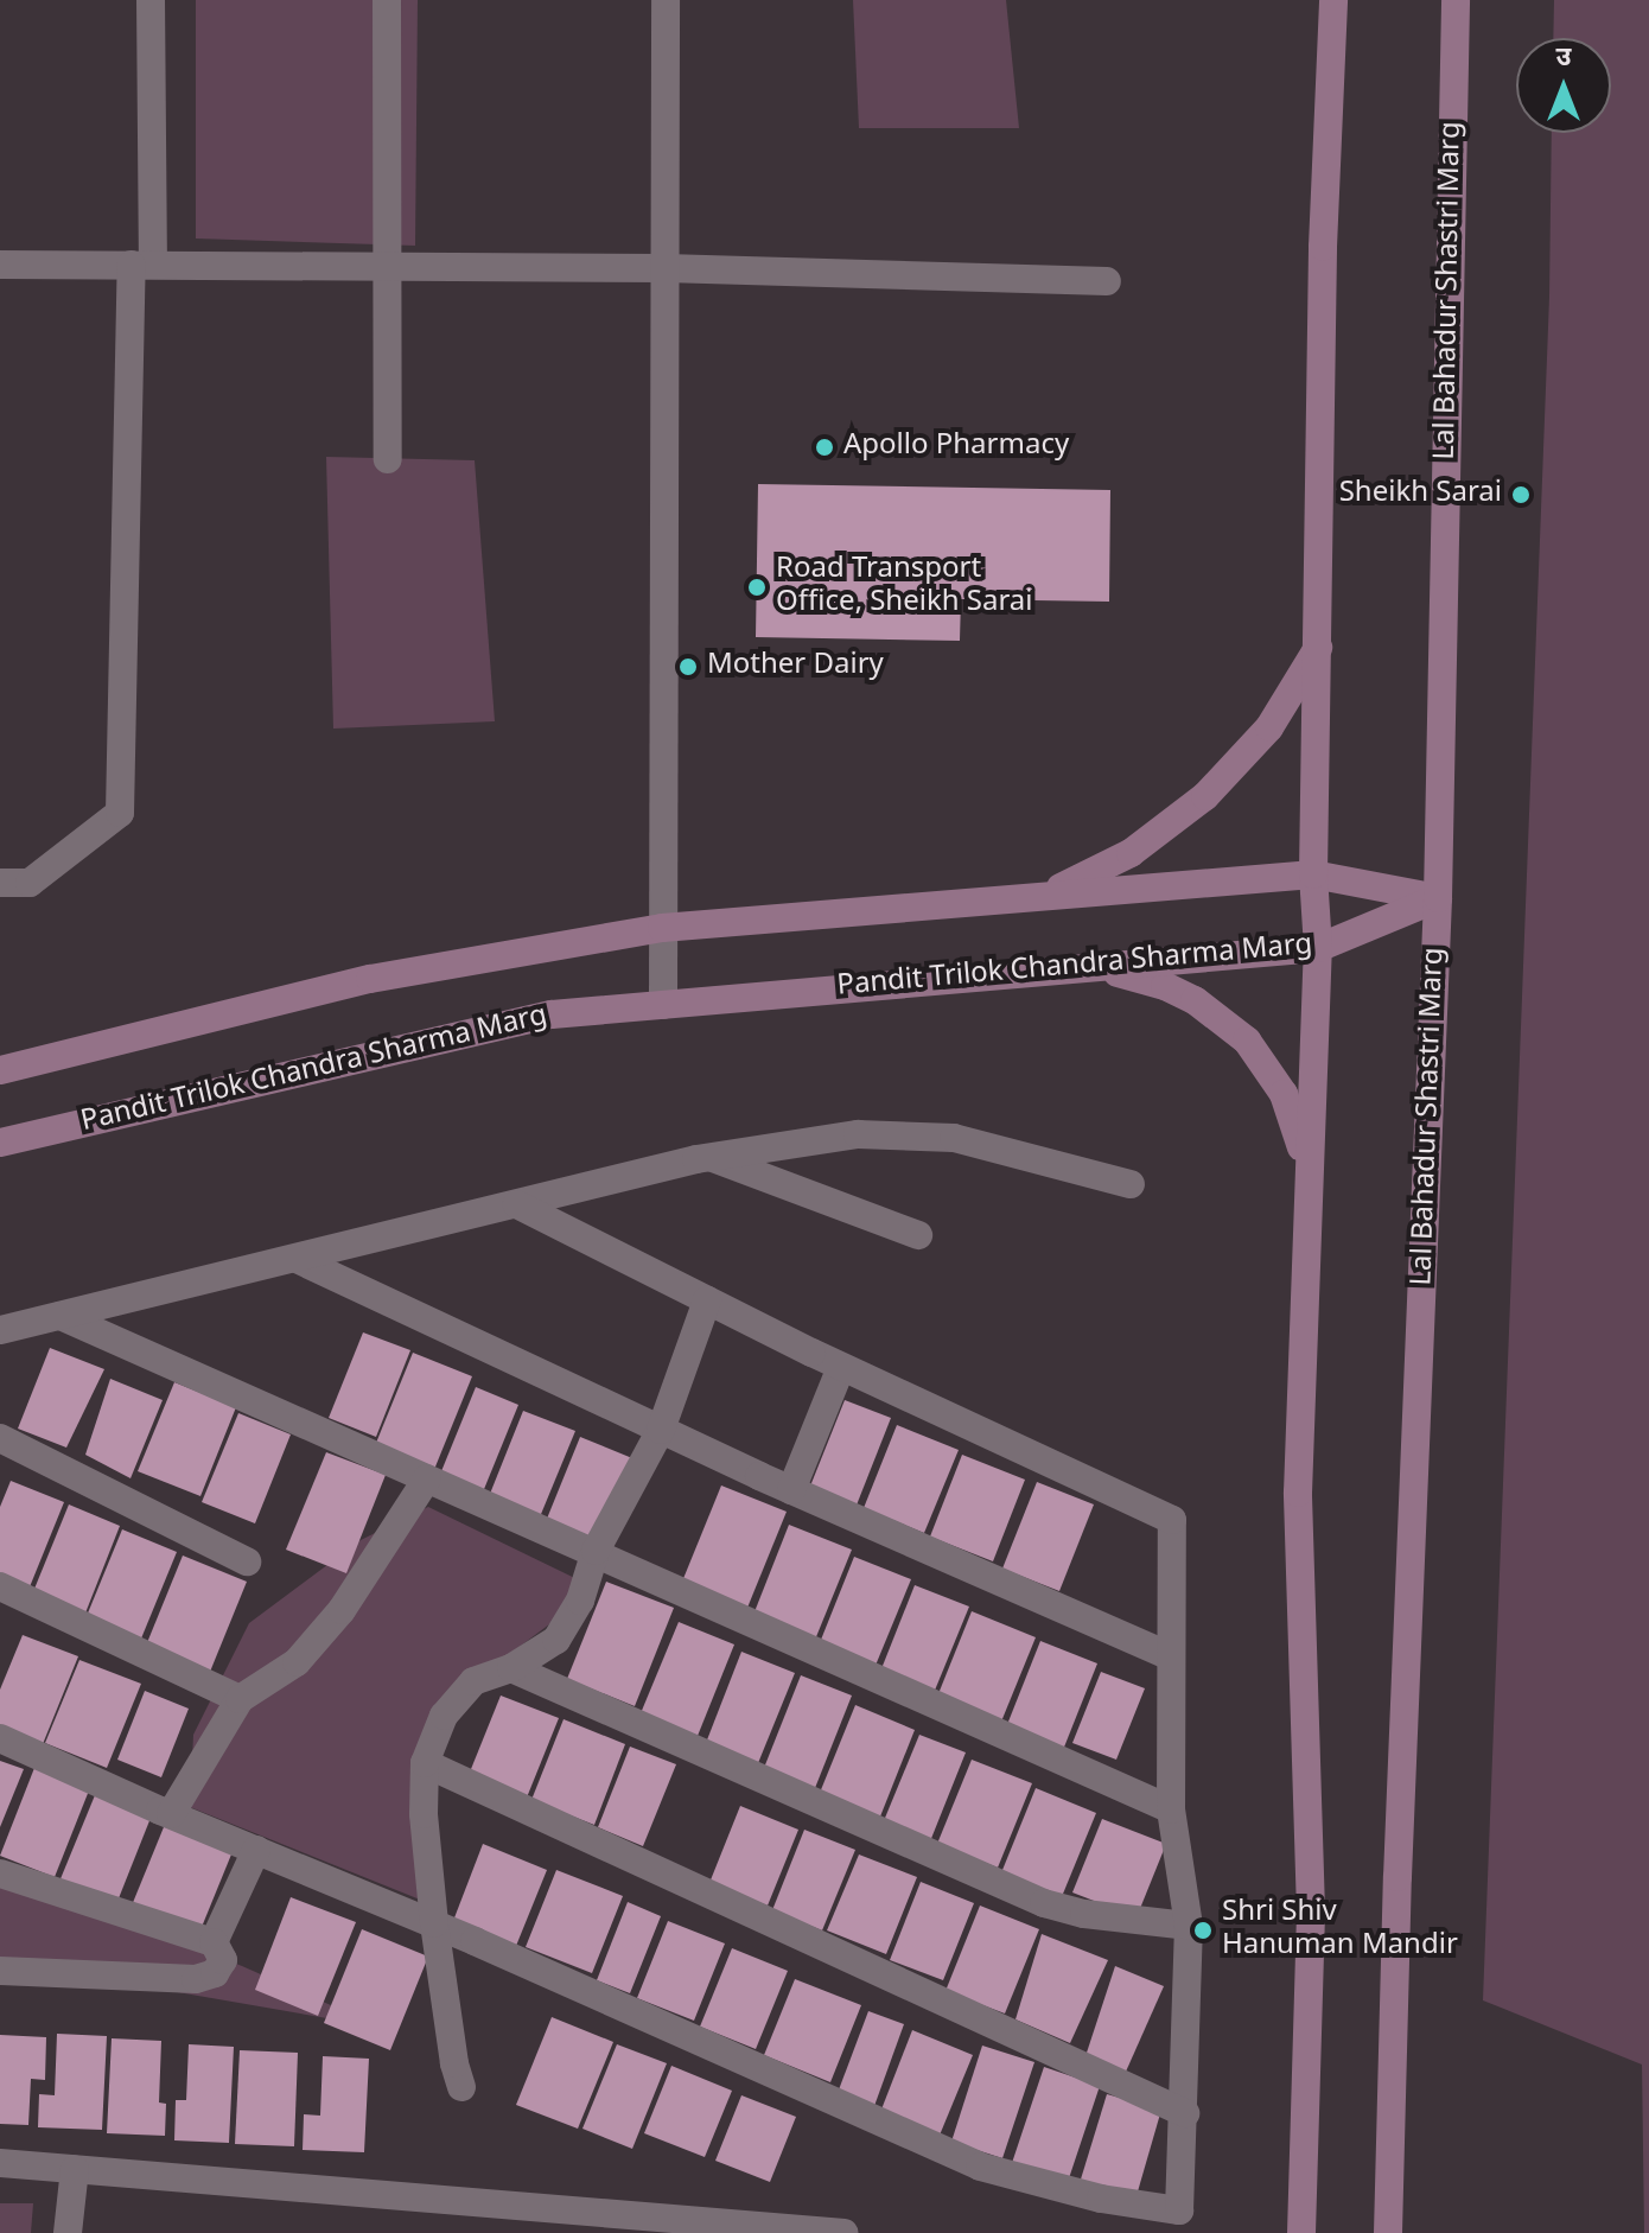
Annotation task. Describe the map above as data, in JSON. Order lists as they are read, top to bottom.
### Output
{
  "streets": {
    "main road": ["Lal Bahadur Shastri Marg", "Pandit Trilok Chandra Sharma Marg"]
  },
  "crossings": [
    ["Lal Bahadur Shastri Marg", "Pandit Trilok Chandra Sharma Marg"]
  ],
  "places": [
    "Apollo Pharmacy",
    "Sheikh Sarai",
    "Road Transport Office, Sheikh Sarai",
    "Mother Dairy",
    "Shri Shiv Hanuman Mandir"
  ],
  "north": "top"
}
